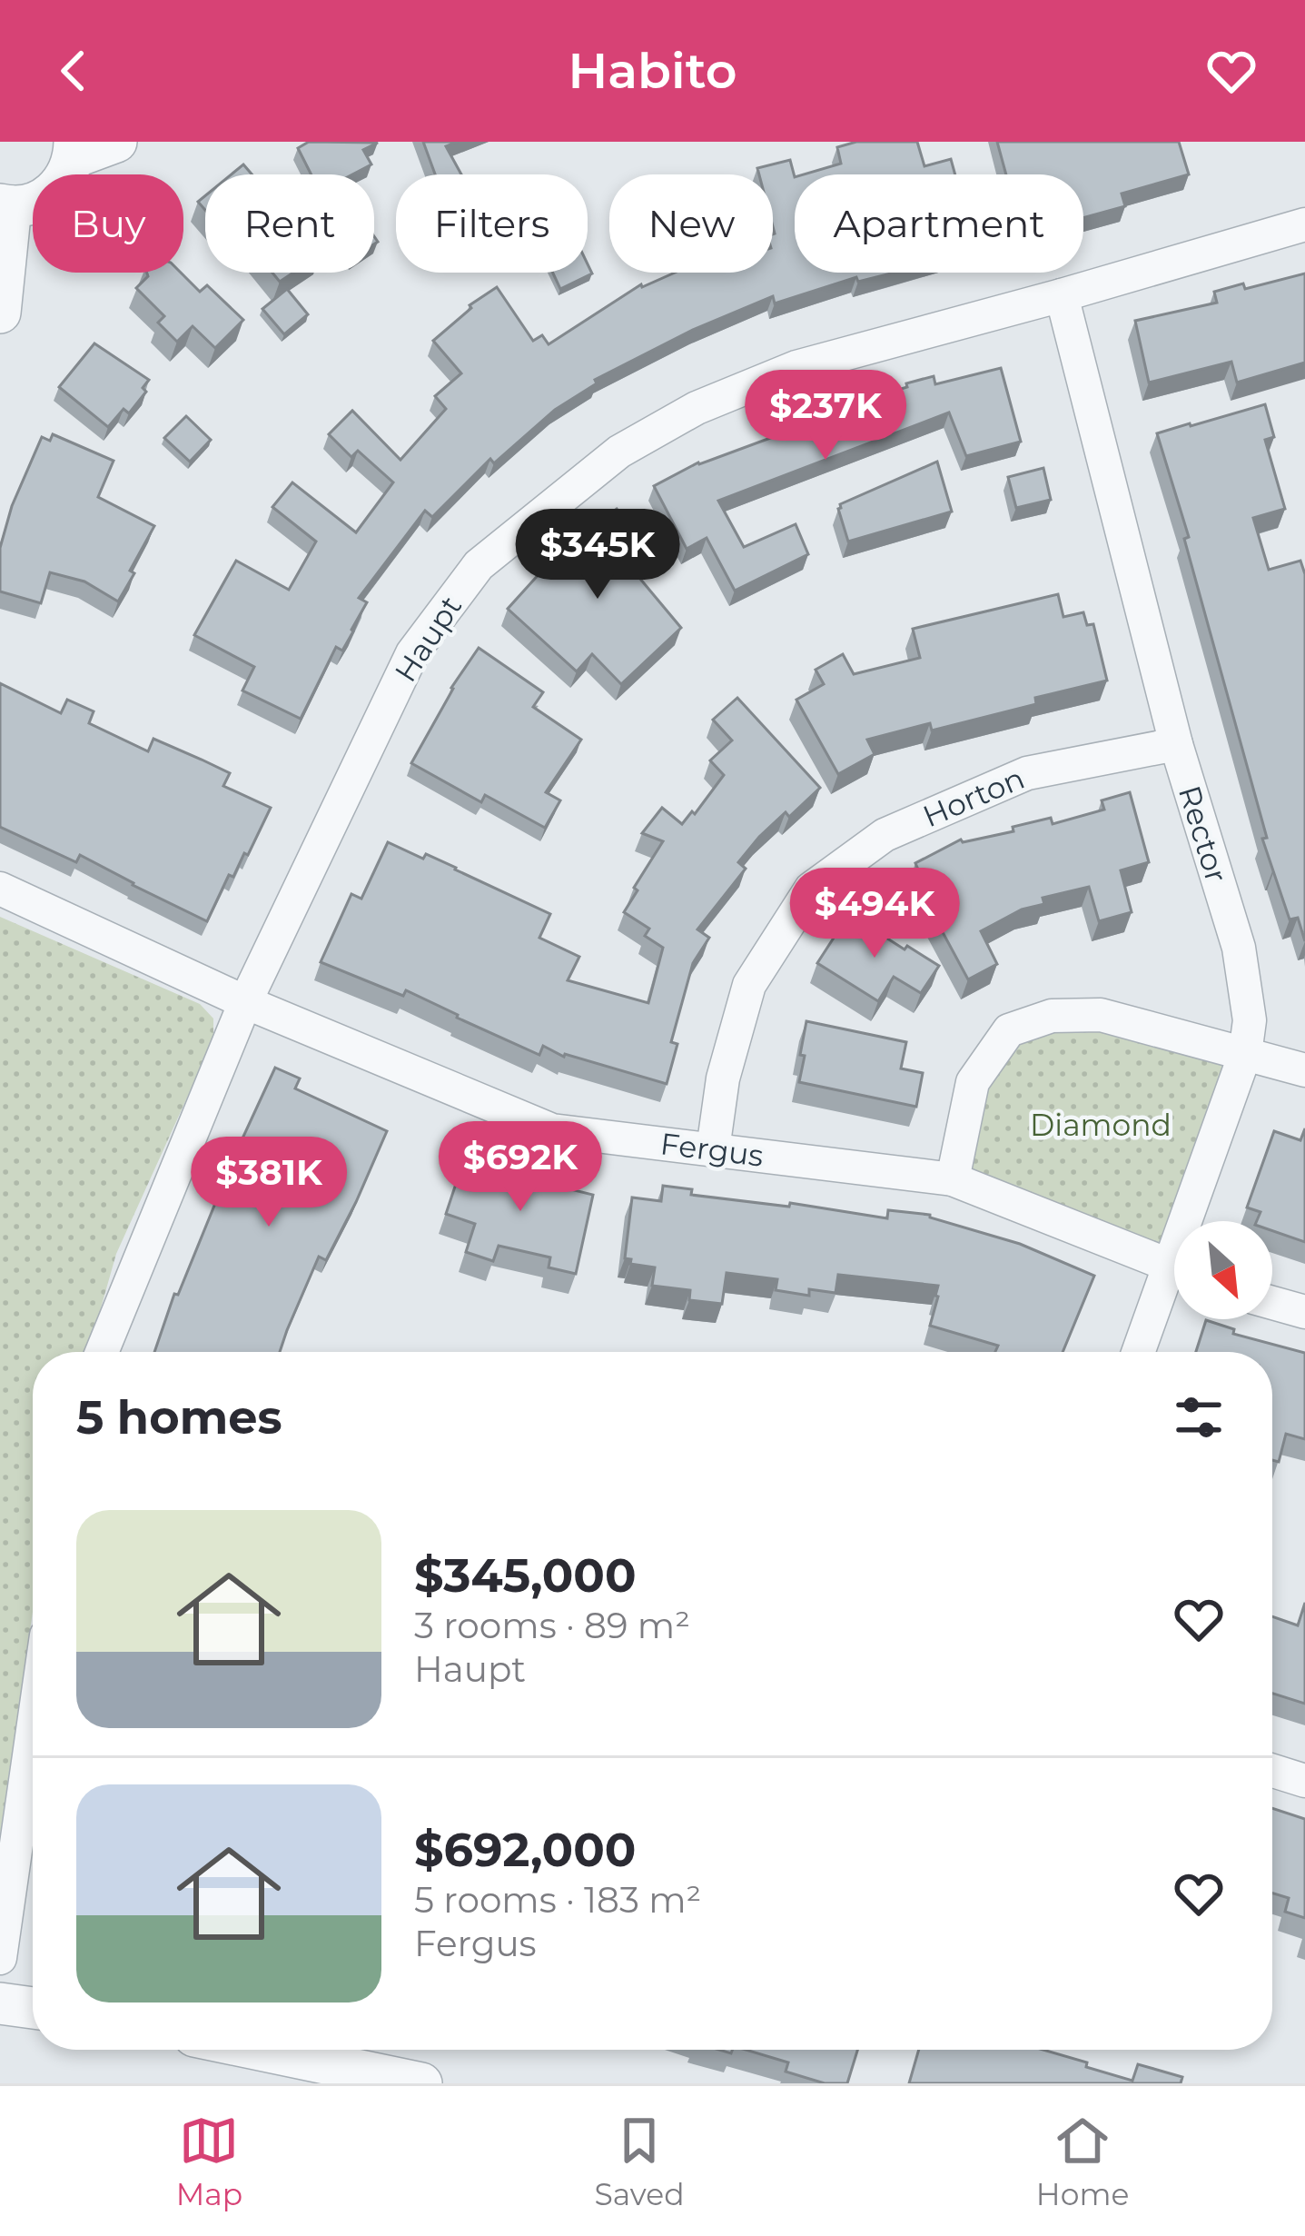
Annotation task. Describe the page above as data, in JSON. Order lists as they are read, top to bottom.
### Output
{
  "streets": {
    "street": [
      "Haupt",
      "Horton",
      "Rector",
      "Fergus"
    ]
  },
  "crossings": [
    ["Haupt", "Rector"],
    ["Haupt", "Fergus"],
    ["Horton", "Rector"],
    ["Horton", "Fergus"]
  ],
  "parks": ["Diamond"],
  "north": "bottom right",
  "page": {
    "header": "Habito",
    "chip": [
      "Buy",
      "Rent",
      "Filters",
      "New",
      "Apartment"
    ],
    "price": [
      "$237K",
      "$345K",
      "$494K",
      "$692K",
      "$381K"
    ],
    "heading": "5 homes",
    "list": [
      {
        "name": "$345,000",
        "note": "3 rooms · 89 m² · Haupt"
      },
      {
        "name": "$692,000",
        "note": "5 rooms · 183 m² · Fergus"
      }
    ],
    "tabs": ["Map", "Saved", "Home"]
  }
}
